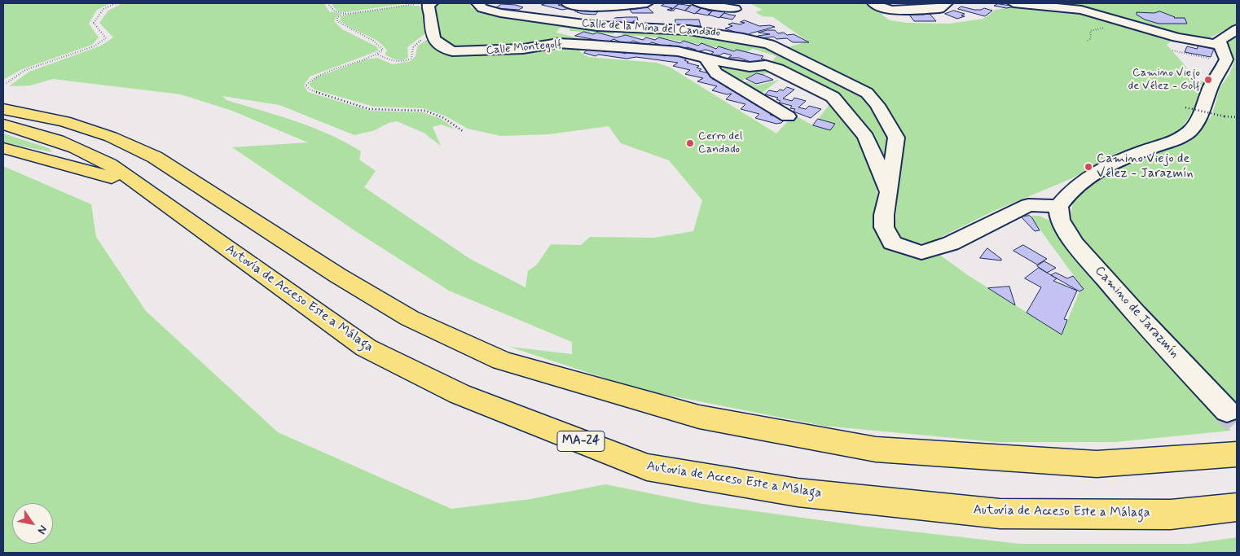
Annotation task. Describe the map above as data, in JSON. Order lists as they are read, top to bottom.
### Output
{
  "streets": {
    "highway": ["Autovía de Acceso Este a Málaga", "MA-24"],
    "street": ["Calle de la Mina del Candado", "Calle Montegolf", "Camino de Jarazmín"]
  },
  "crossings": [
    ["Calle de la Mina del Candado", "Calle Montegolf"],
    ["Calle de la Mina del Candado", "Camino de Jarazmín"]
  ],
  "places": ["Camino Viejo de Vélez - Golf", "Cerro del Candado", "Camino Viejo de Vélez - Jarazmín"],
  "north": "bottom right"
}
